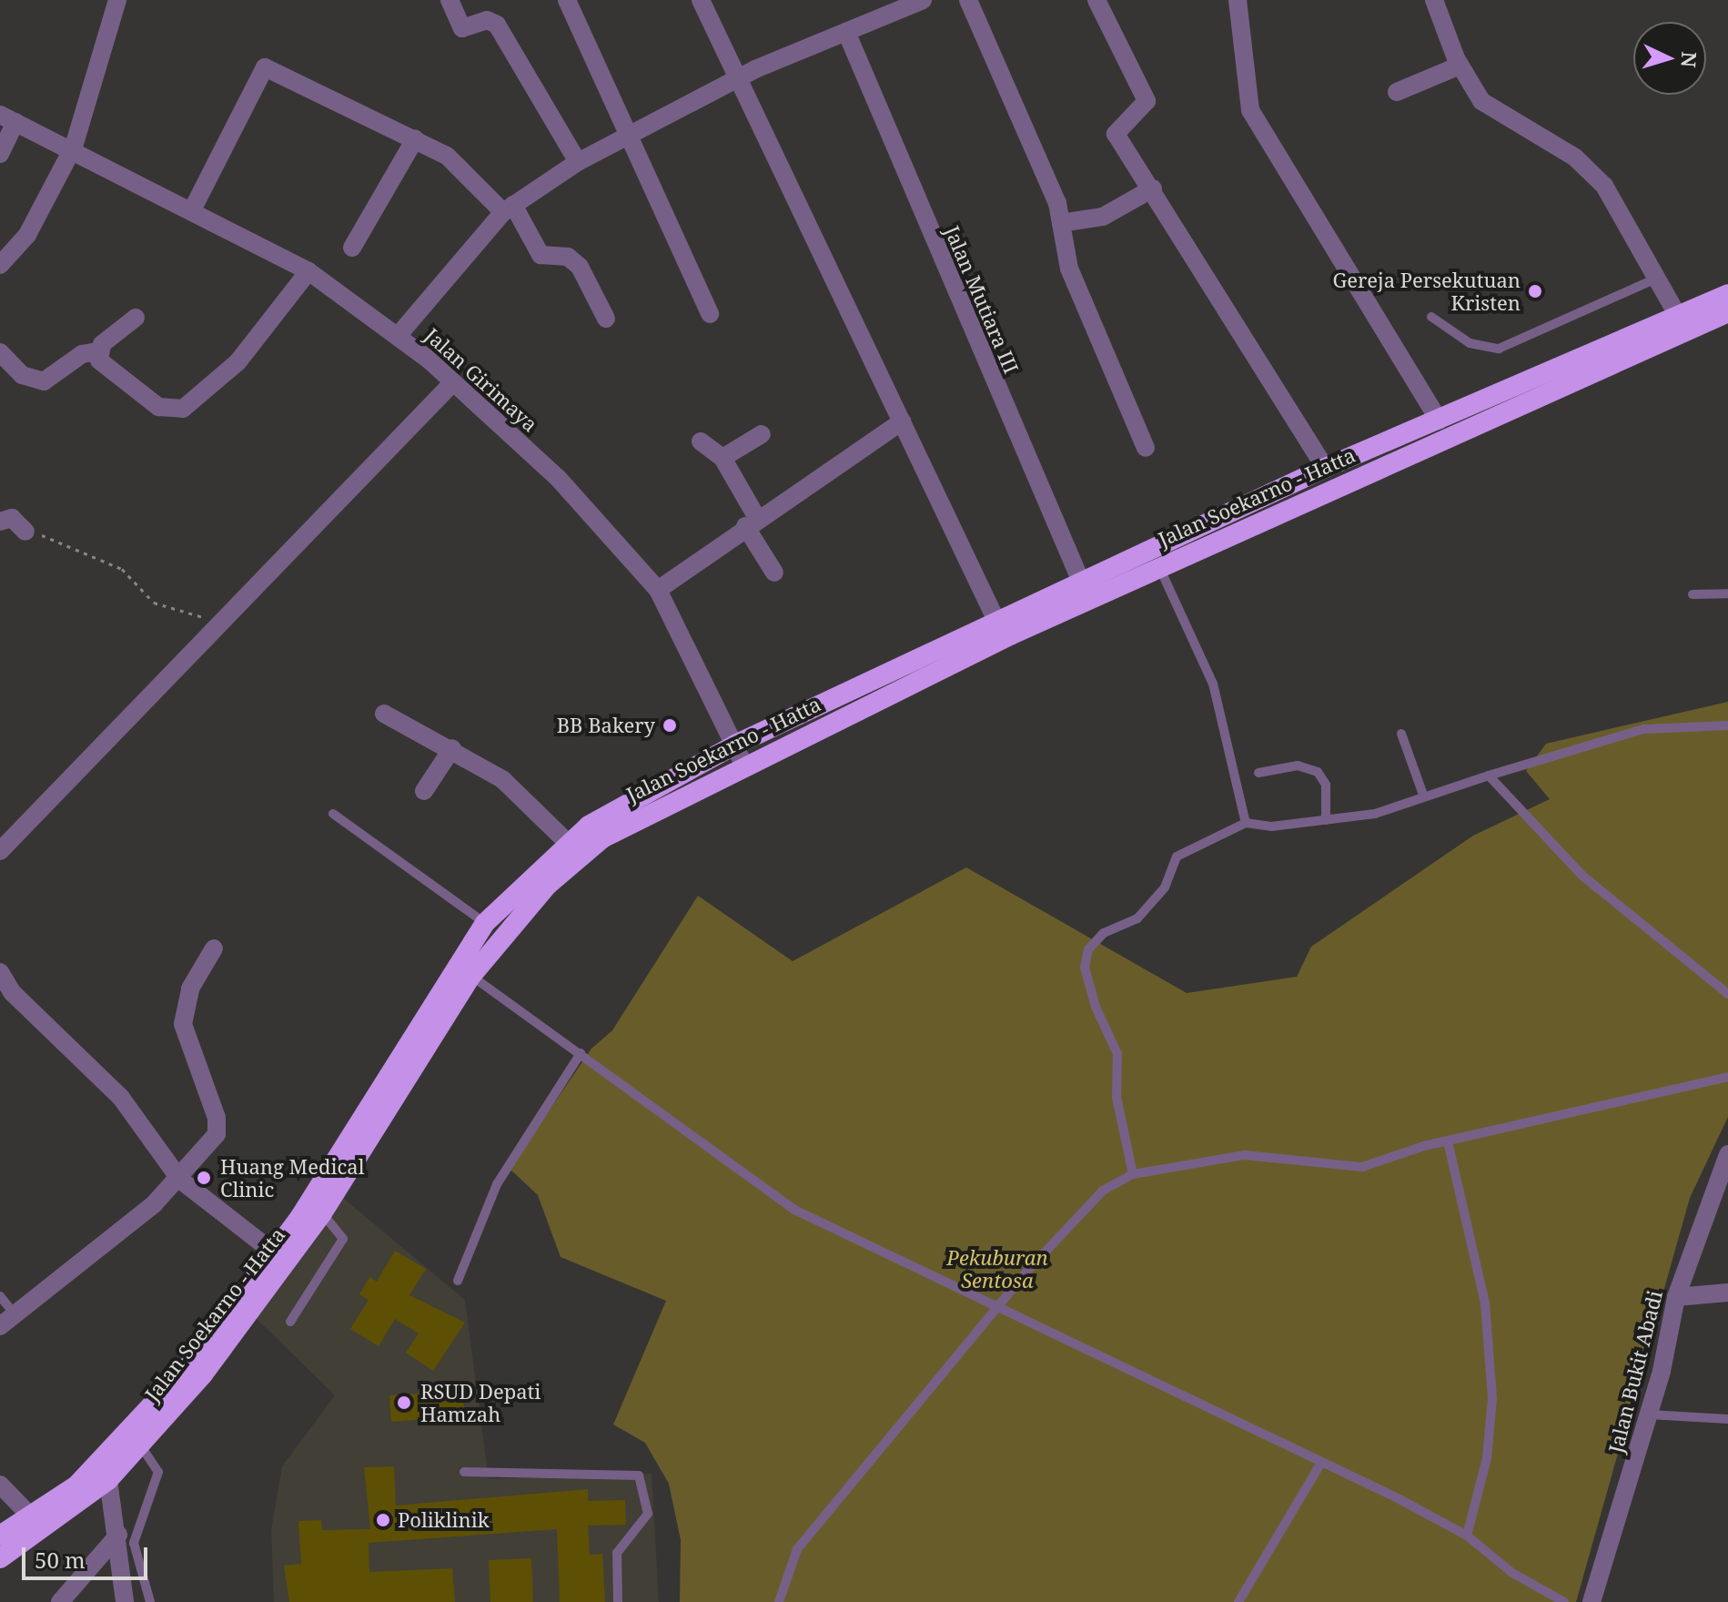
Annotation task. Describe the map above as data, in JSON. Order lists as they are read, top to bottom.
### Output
{
  "streets": {
    "highway": ["Jalan Soekarno - Hatta"],
    "street": ["Jalan Mutiara III", "Jalan Girimaya", "Jalan Bukit Abadi"]
  },
  "crossings": [
    ["Jalan Mutiara III", "Jalan Soekarno - Hatta"],
    ["Jalan Girimaya", "Jalan Soekarno - Hatta"]
  ],
  "parks": ["Pekuburan Sentosa"],
  "places": [
    "Gereja Persekutuan Kristen",
    "BB Bakery",
    "Huang Medical Clinic",
    "RSUD Depati Hamzah",
    "Poliklinik"
  ],
  "scale_bar": "50 m",
  "north": "right"
}
